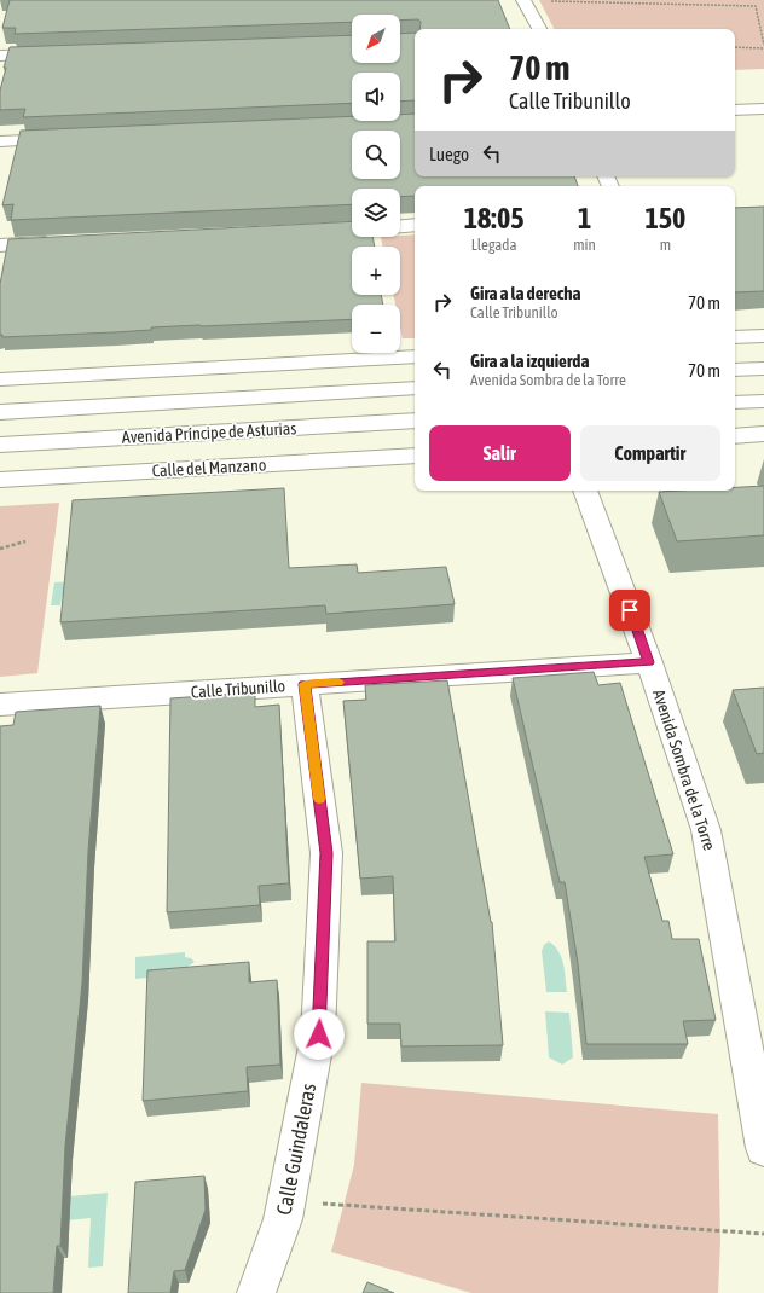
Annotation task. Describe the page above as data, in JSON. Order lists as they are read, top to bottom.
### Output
{
  "streets": {
    "street": [
      "Avenida Príncipe de Asturias",
      "Calle del Manzano",
      "Calle Tribunillo",
      "Avenida Sombra de la Torre",
      "Calle Guindaleras"
    ]
  },
  "crossings": [
    ["Calle Tribunillo", "Avenida Sombra de la Torre"],
    ["Calle Tribunillo", "Calle Guindaleras"]
  ],
  "north": "bottom left",
  "page": {
    "map_buttons": ["+", "−"],
    "turn": ["70 m", "Calle Tribunillo"],
    "then": "Luego",
    "eta": [
      "18:05",
      "Llegada",
      "1",
      "min",
      "150",
      "m"
    ],
    "list": [
      {
        "name": "Gira a la derecha",
        "note": "Calle Tribunillo",
        "value": "70 m"
      },
      {
        "name": "Gira a la izquierda",
        "note": "Avenida Sombra de la Torre",
        "value": "70 m"
      }
    ],
    "buttons": ["Salir", "Compartir"]
  }
}
